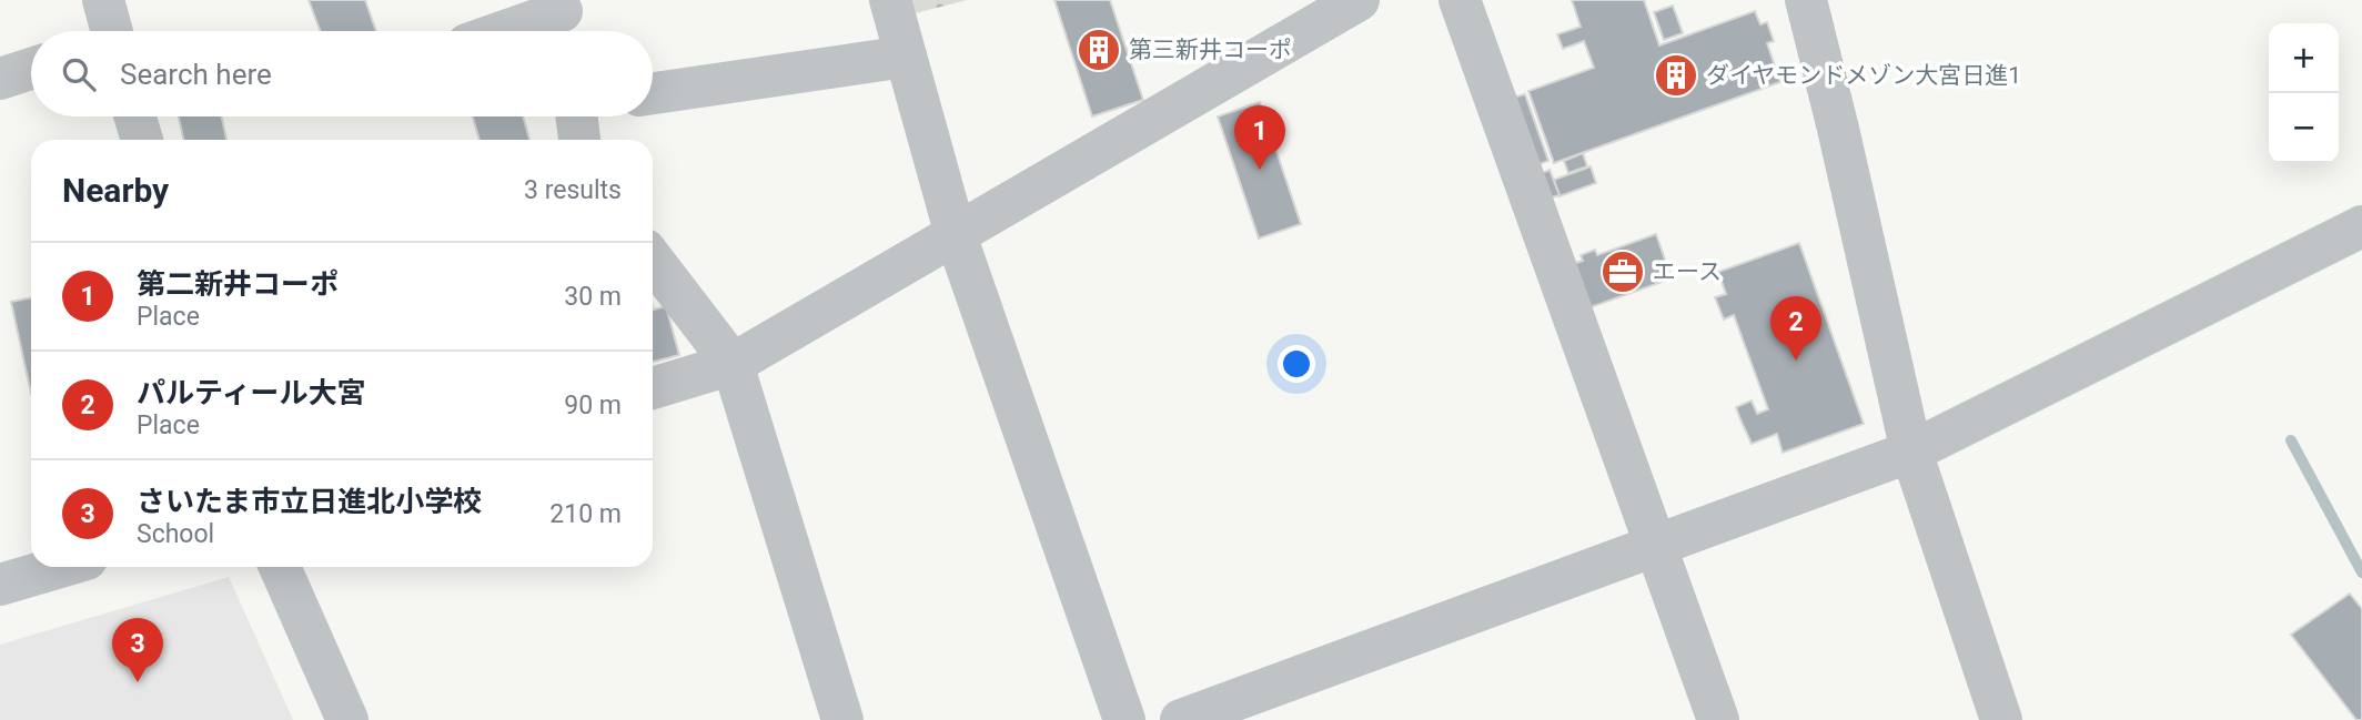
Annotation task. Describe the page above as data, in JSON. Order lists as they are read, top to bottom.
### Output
{
  "places": {
    "building": ["第三新井コーポ", "ダイヤモンドメゾン大宮日進1"],
    "office": ["エース"]
  },
  "page": {
    "map_buttons": ["+", "−"],
    "search": "Search here",
    "pins": ["1", "2", "3"],
    "heading": ["Nearby", "3 results"],
    "list": [
      {
        "mark": "1",
        "name": "第二新井コーポ",
        "note": "Place",
        "value": "30 m"
      },
      {
        "mark": "2",
        "name": "パルティール大宮",
        "note": "Place",
        "value": "90 m"
      },
      {
        "mark": "3",
        "name": "さいたま市立日進北小学校",
        "note": "School",
        "value": "210 m"
      }
    ]
  }
}
